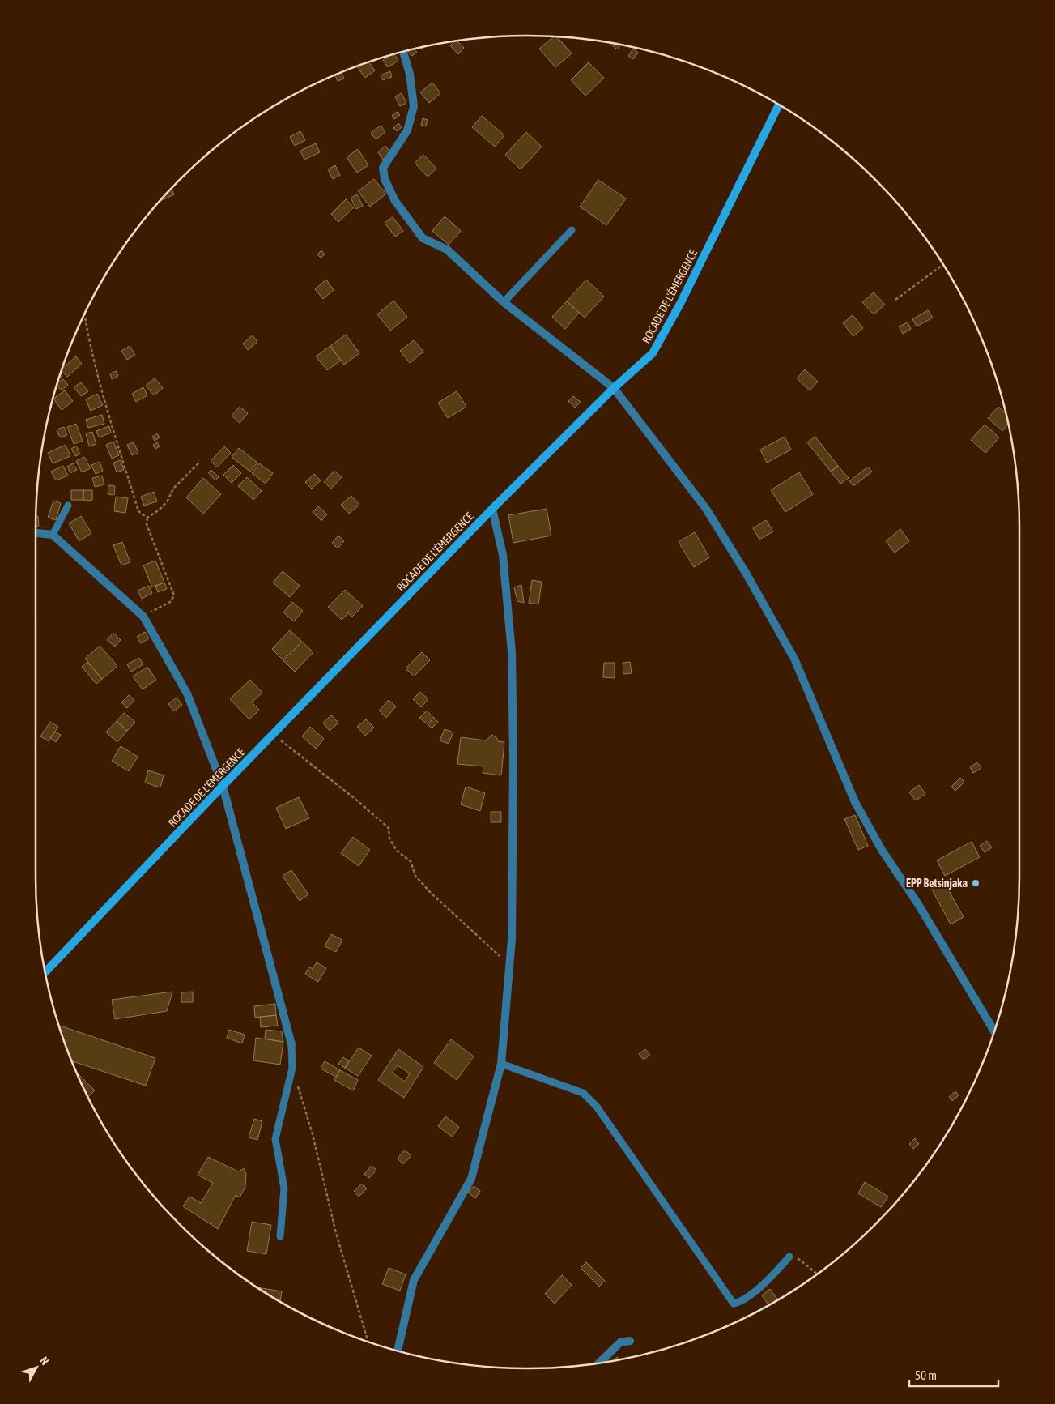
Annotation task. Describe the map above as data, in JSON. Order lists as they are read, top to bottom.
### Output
{
  "streets": {
    "street": ["ROCADE DE L'ÉMERGENCE"]
  },
  "places": ["EPP Betsinjaka"],
  "scale_bar": "50 m",
  "north": "top right"
}
